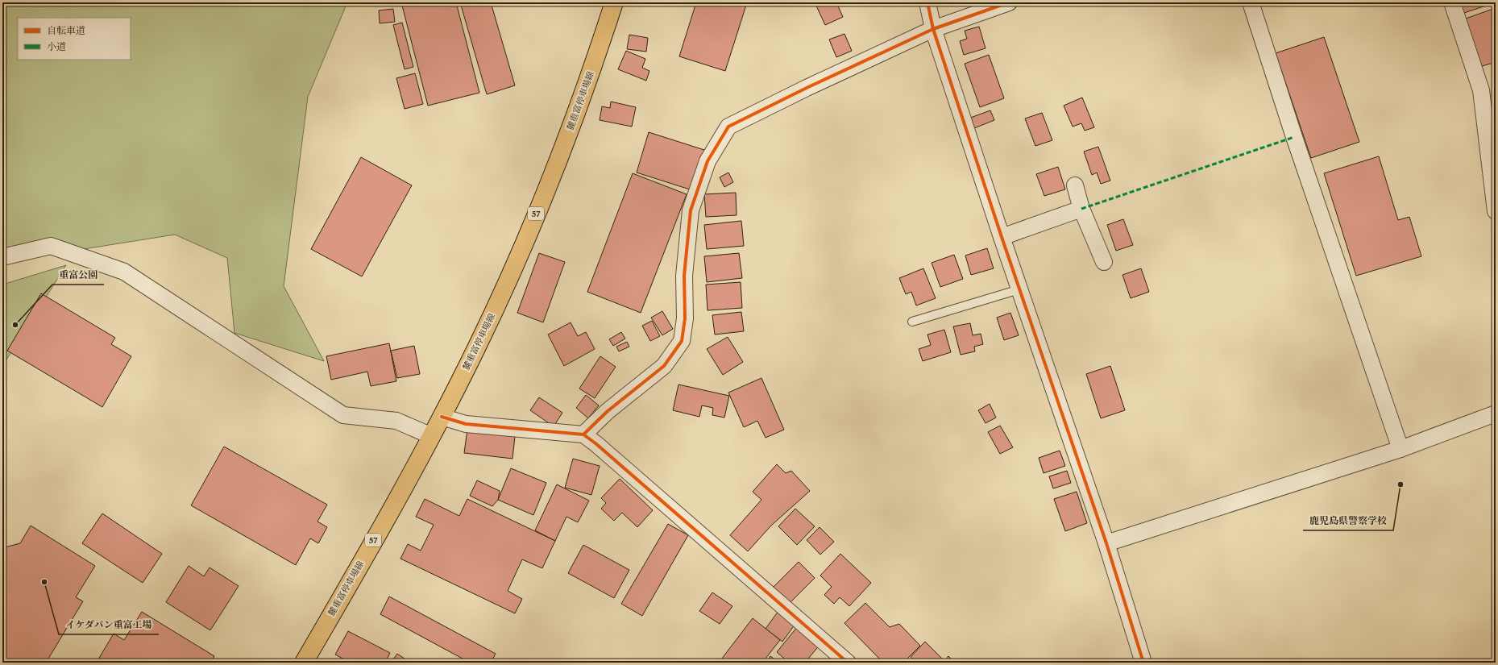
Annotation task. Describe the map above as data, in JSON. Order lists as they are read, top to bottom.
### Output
{
  "streets": {
    "main road": ["麓重富停車場線", "57"]
  },
  "places": ["重富公園", "鹿児島県警察学校", "イケダパン重富工場"],
  "legend": ["自転車道", "小道"]
}
